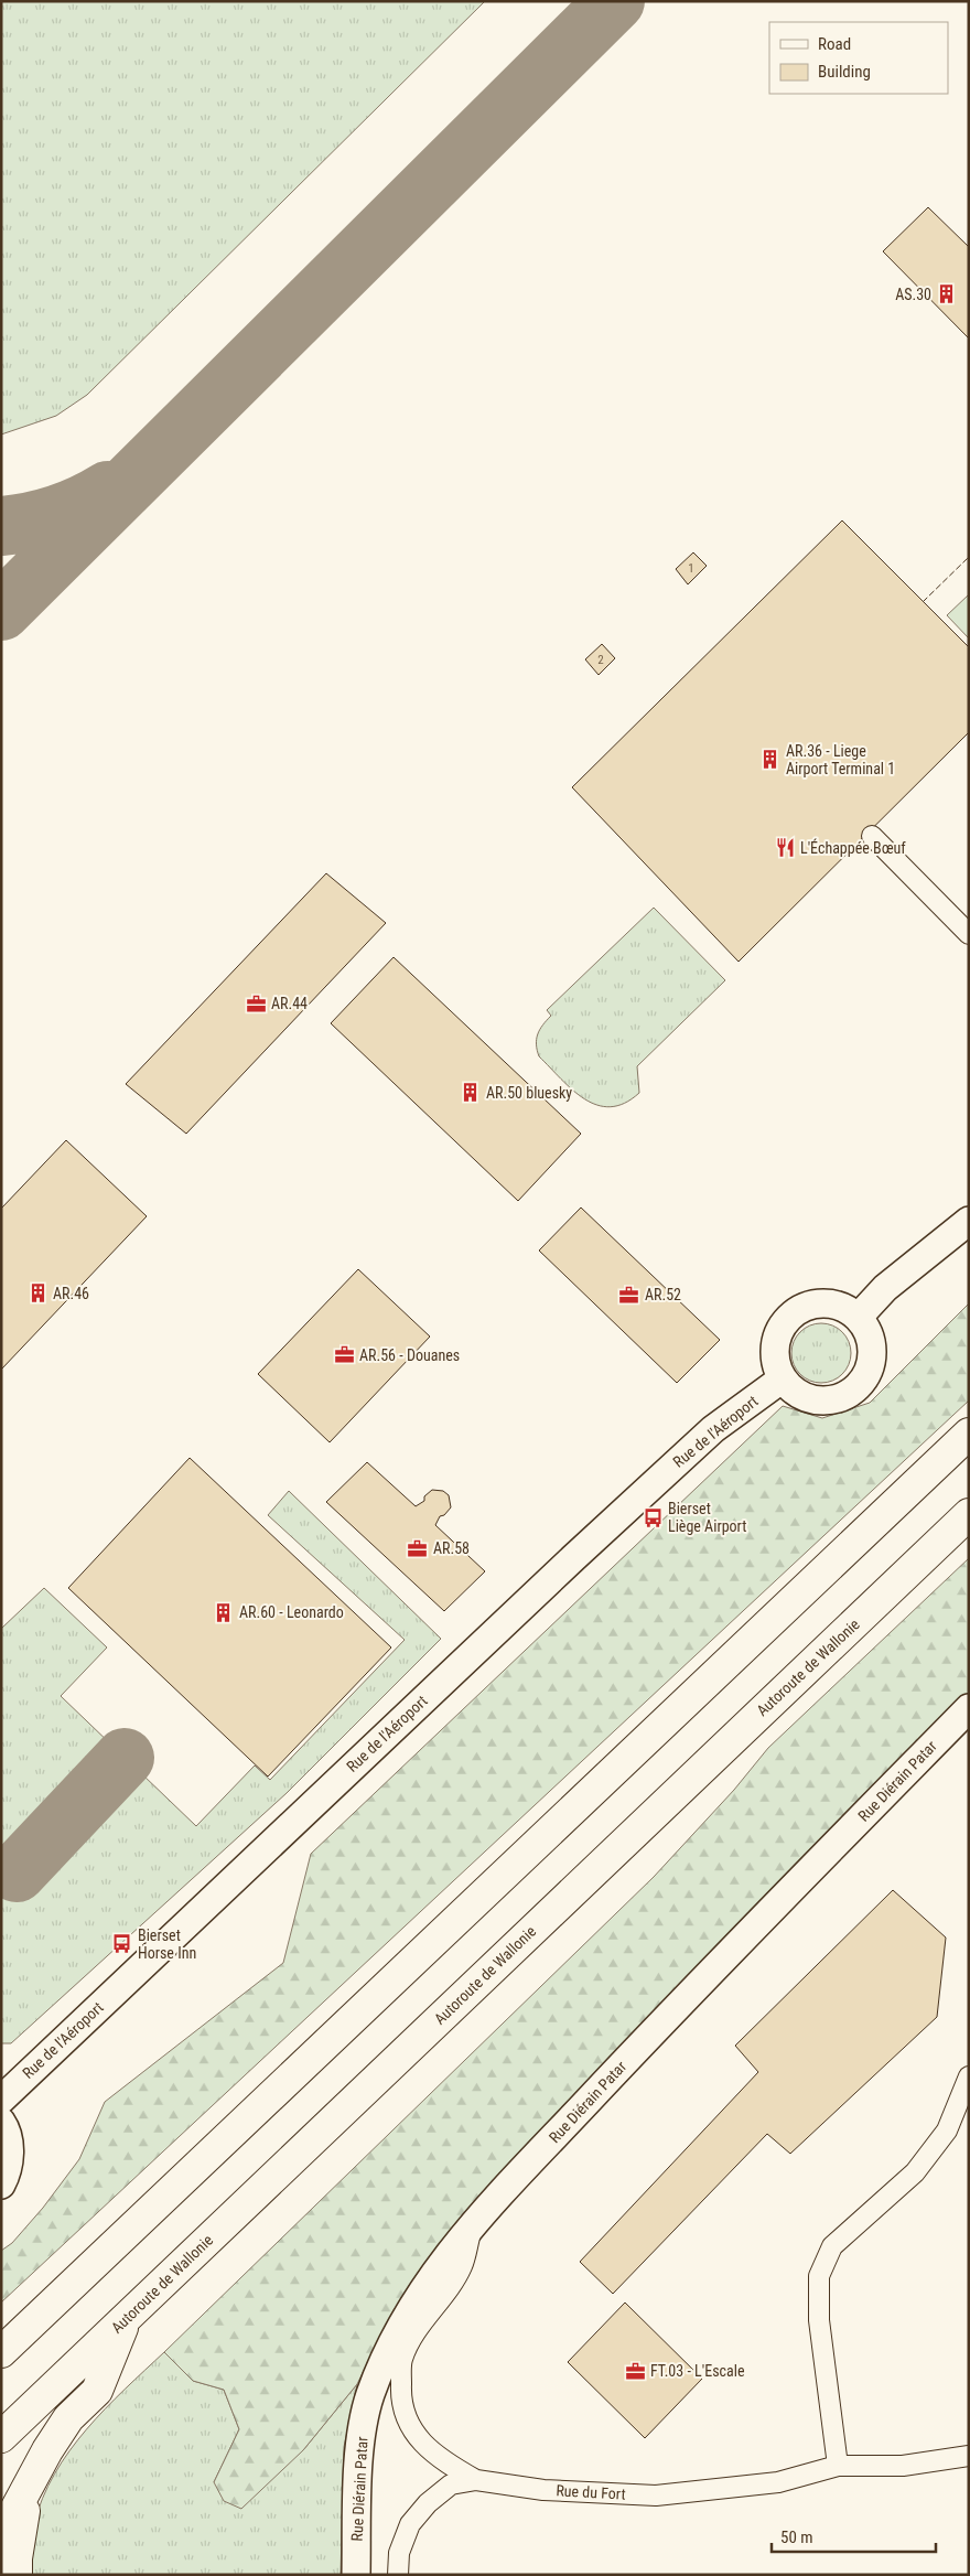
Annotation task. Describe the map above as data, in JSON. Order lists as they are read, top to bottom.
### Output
{
  "streets": {
    "highway": ["Autoroute de Wallonie"],
    "street": ["Rue de l'Aéroport", "Rue Diérain Patar", "Rue du Fort"]
  },
  "places": {
    "building": [
      "AS.30",
      "AR.36 - Liege Airport Terminal 1",
      "AR.50 bluesky",
      "AR.46",
      "AR.60 - Leonardo"
    ],
    "restaurant": ["L'Échappée Bœuf"],
    "office": [
      "AR.44",
      "AR.52",
      "AR.56 - Douanes",
      "AR.58",
      "FT.03 - L'Escale"
    ],
    "bus stop": ["Bierset Liège Airport", "Bierset Horse Inn"]
  },
  "house_numbers": ["1", "2"],
  "legend": ["Road", "Building"],
  "scale_bar": "50 m"
}
